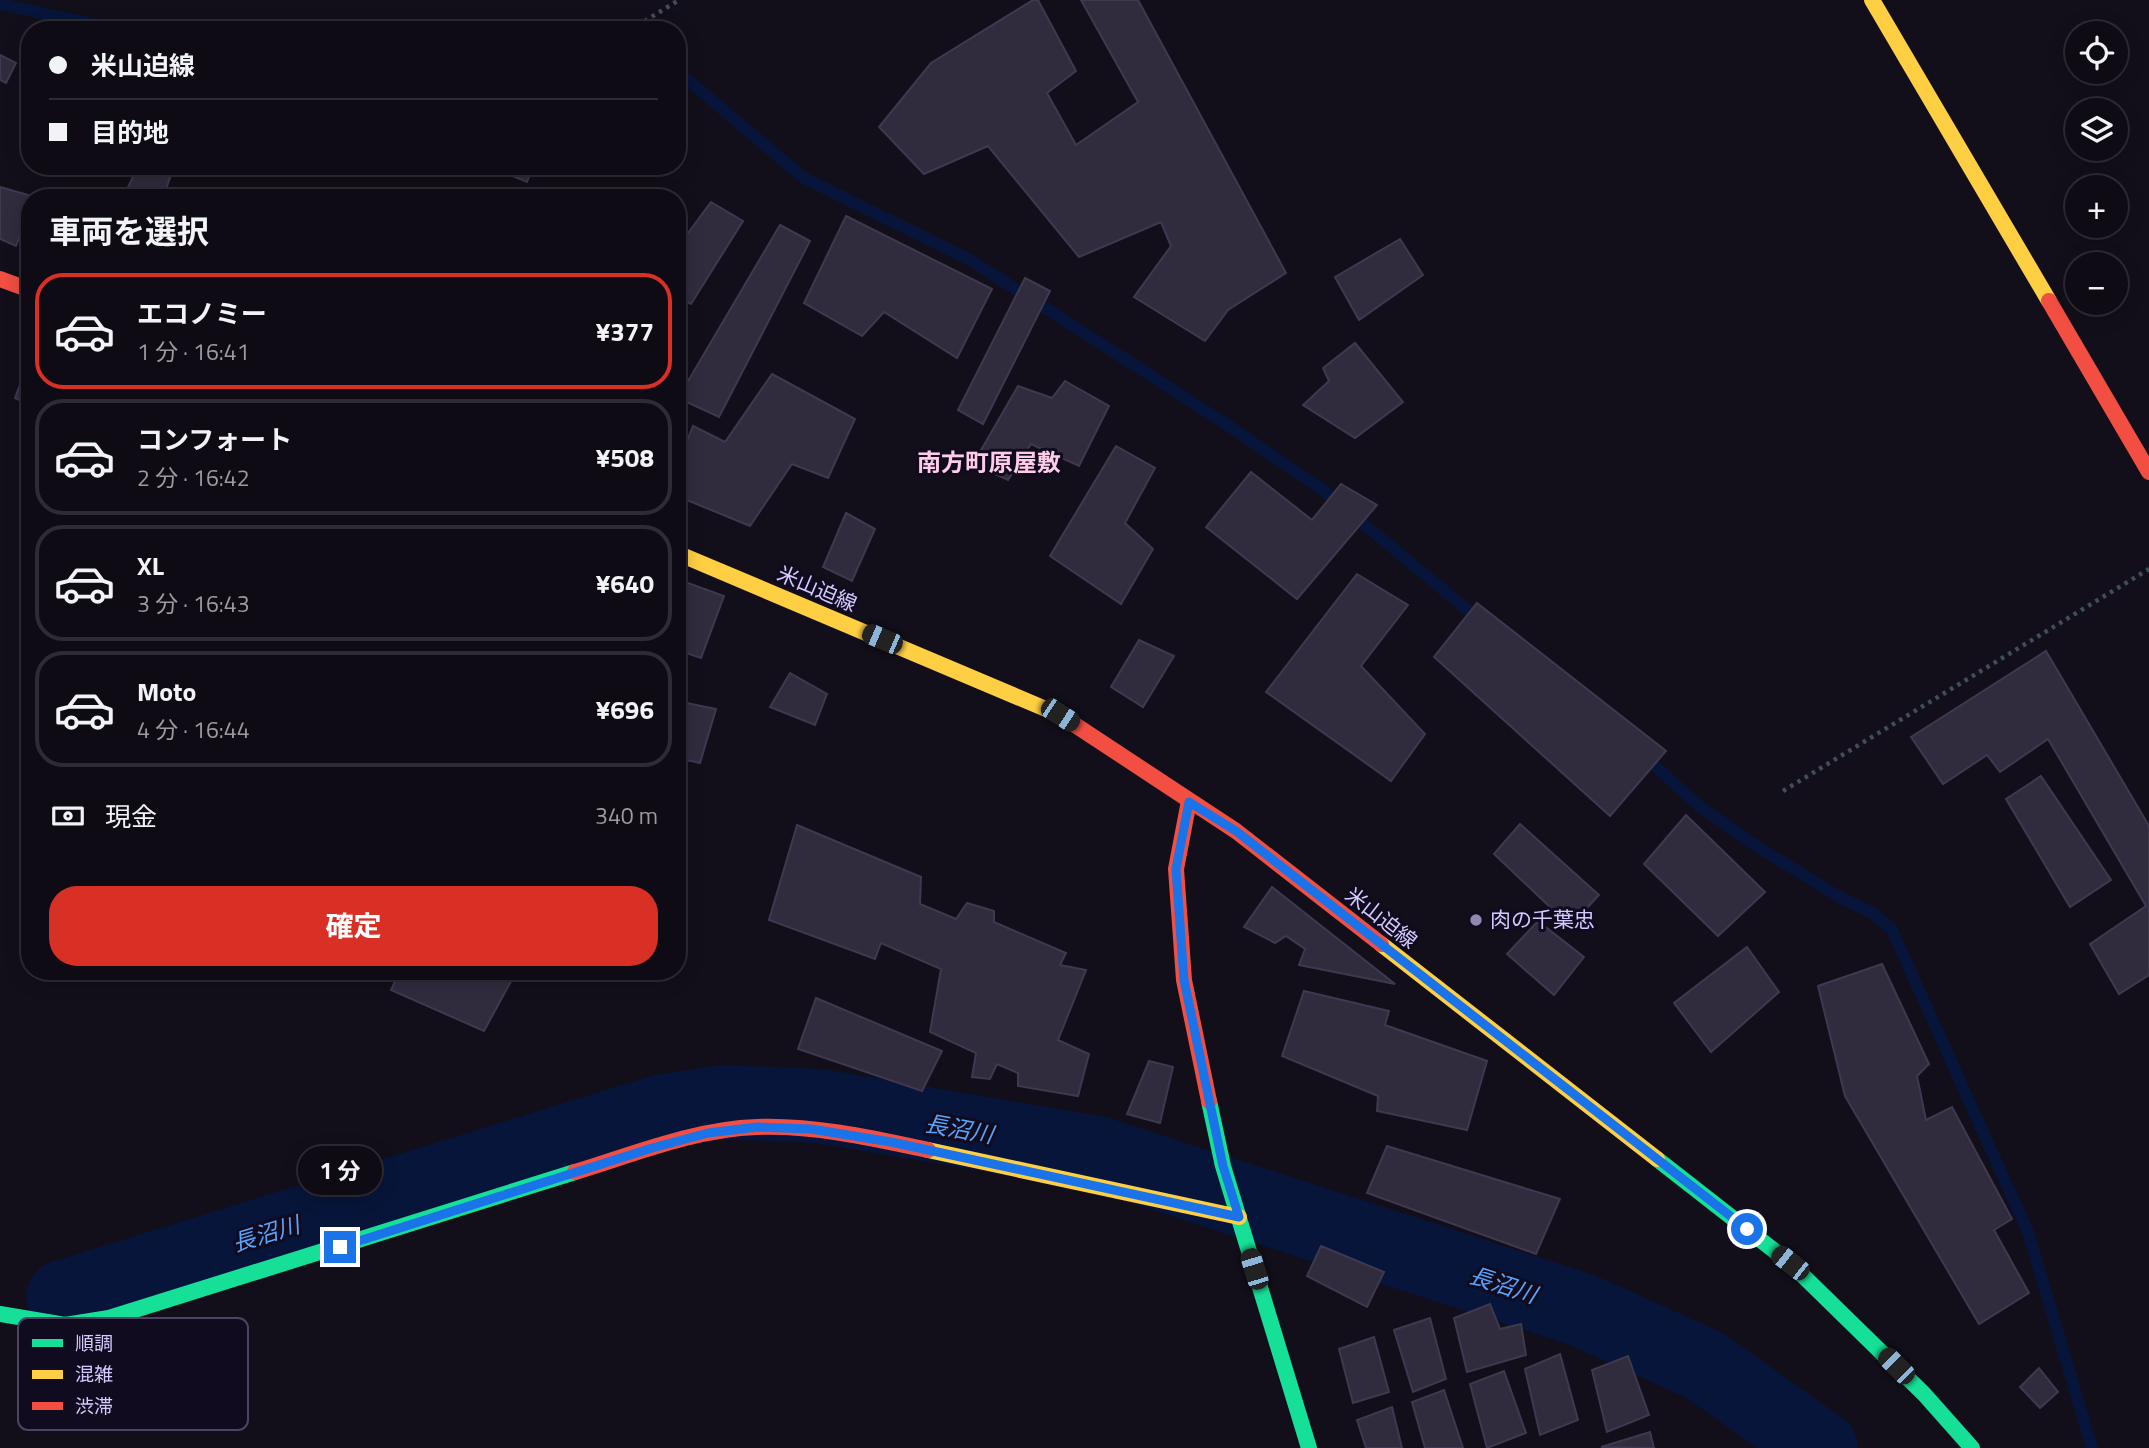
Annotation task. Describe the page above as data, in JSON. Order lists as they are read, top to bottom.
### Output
{
  "streets": {
    "street": ["米山迫線"]
  },
  "districts": ["南方町原屋敷"],
  "water": ["長沼川"],
  "places": ["肉の千葉忠"],
  "legend": ["順調", "混雑", "渋滞"],
  "page": {
    "map_buttons": ["+", "−"],
    "banner": ["米山迫線", "目的地"],
    "heading": "車両を選択",
    "list": [
      {
        "name": "エコノミー",
        "note": "1 分 · 16:41",
        "value": "¥377"
      },
      {
        "name": "コンフォート",
        "note": "2 分 · 16:42",
        "value": "¥508"
      },
      {
        "name": "XL",
        "note": "3 分 · 16:43",
        "value": "¥640"
      },
      {
        "name": "Moto",
        "note": "4 分 · 16:44",
        "value": "¥696"
      }
    ],
    "pay": ["現金", "340 m"],
    "buttons": "確定",
    "bubble": "1 分"
  }
}
